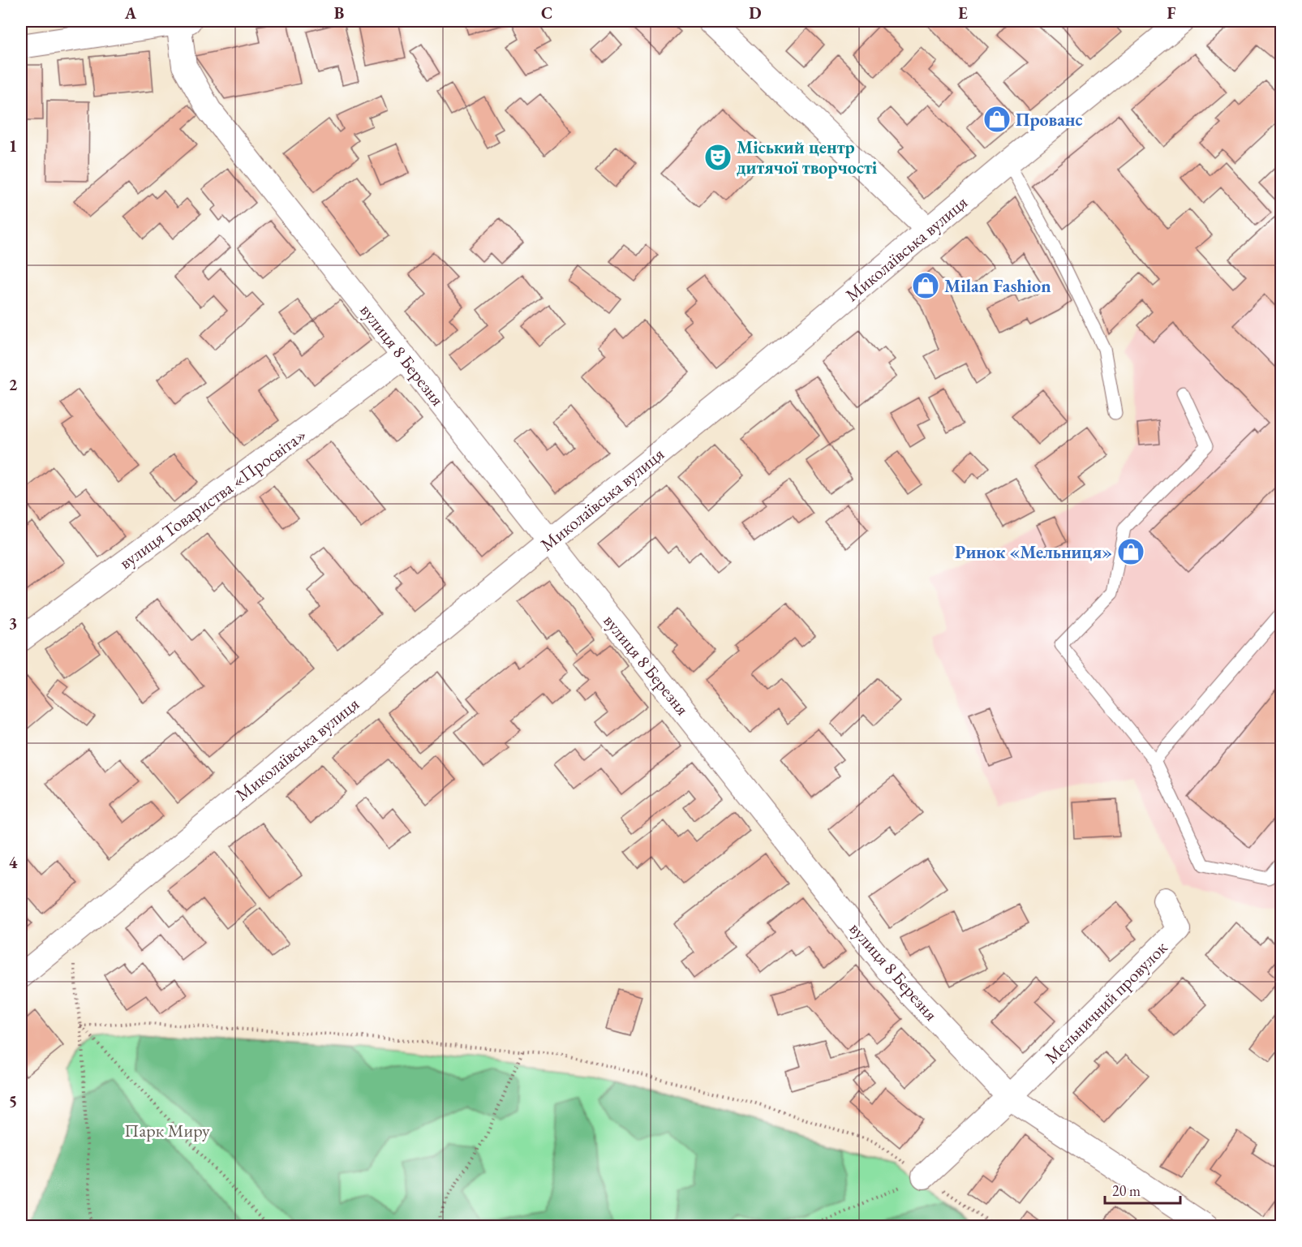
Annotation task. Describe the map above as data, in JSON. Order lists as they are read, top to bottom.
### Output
{
  "streets": {
    "street": [
      "Миколаївська вулиця",
      "вулиця 8 Березня",
      "вулиця Товариства «Просвіта»",
      "Мельничний провулок"
    ]
  },
  "crossings": [
    ["Миколаївська вулиця", "вулиця 8 Березня"],
    ["вулиця 8 Березня", "вулиця Товариства «Просвіта»"],
    ["вулиця 8 Березня", "Мельничний провулок"]
  ],
  "parks": ["Парк Миру"],
  "places": {
    "shop": ["Прованс", "Milan Fashion", "Ринок «Мельниця»"],
    "theatre": ["Міський центр дитячої творчості"]
  },
  "scale_bar": "20 m",
  "grid": {
    "columns": [
      "A",
      "B",
      "C",
      "D",
      "E",
      "F"
    ],
    "rows": [
      "1",
      "2",
      "3",
      "4",
      "5"
    ]
  }
}
